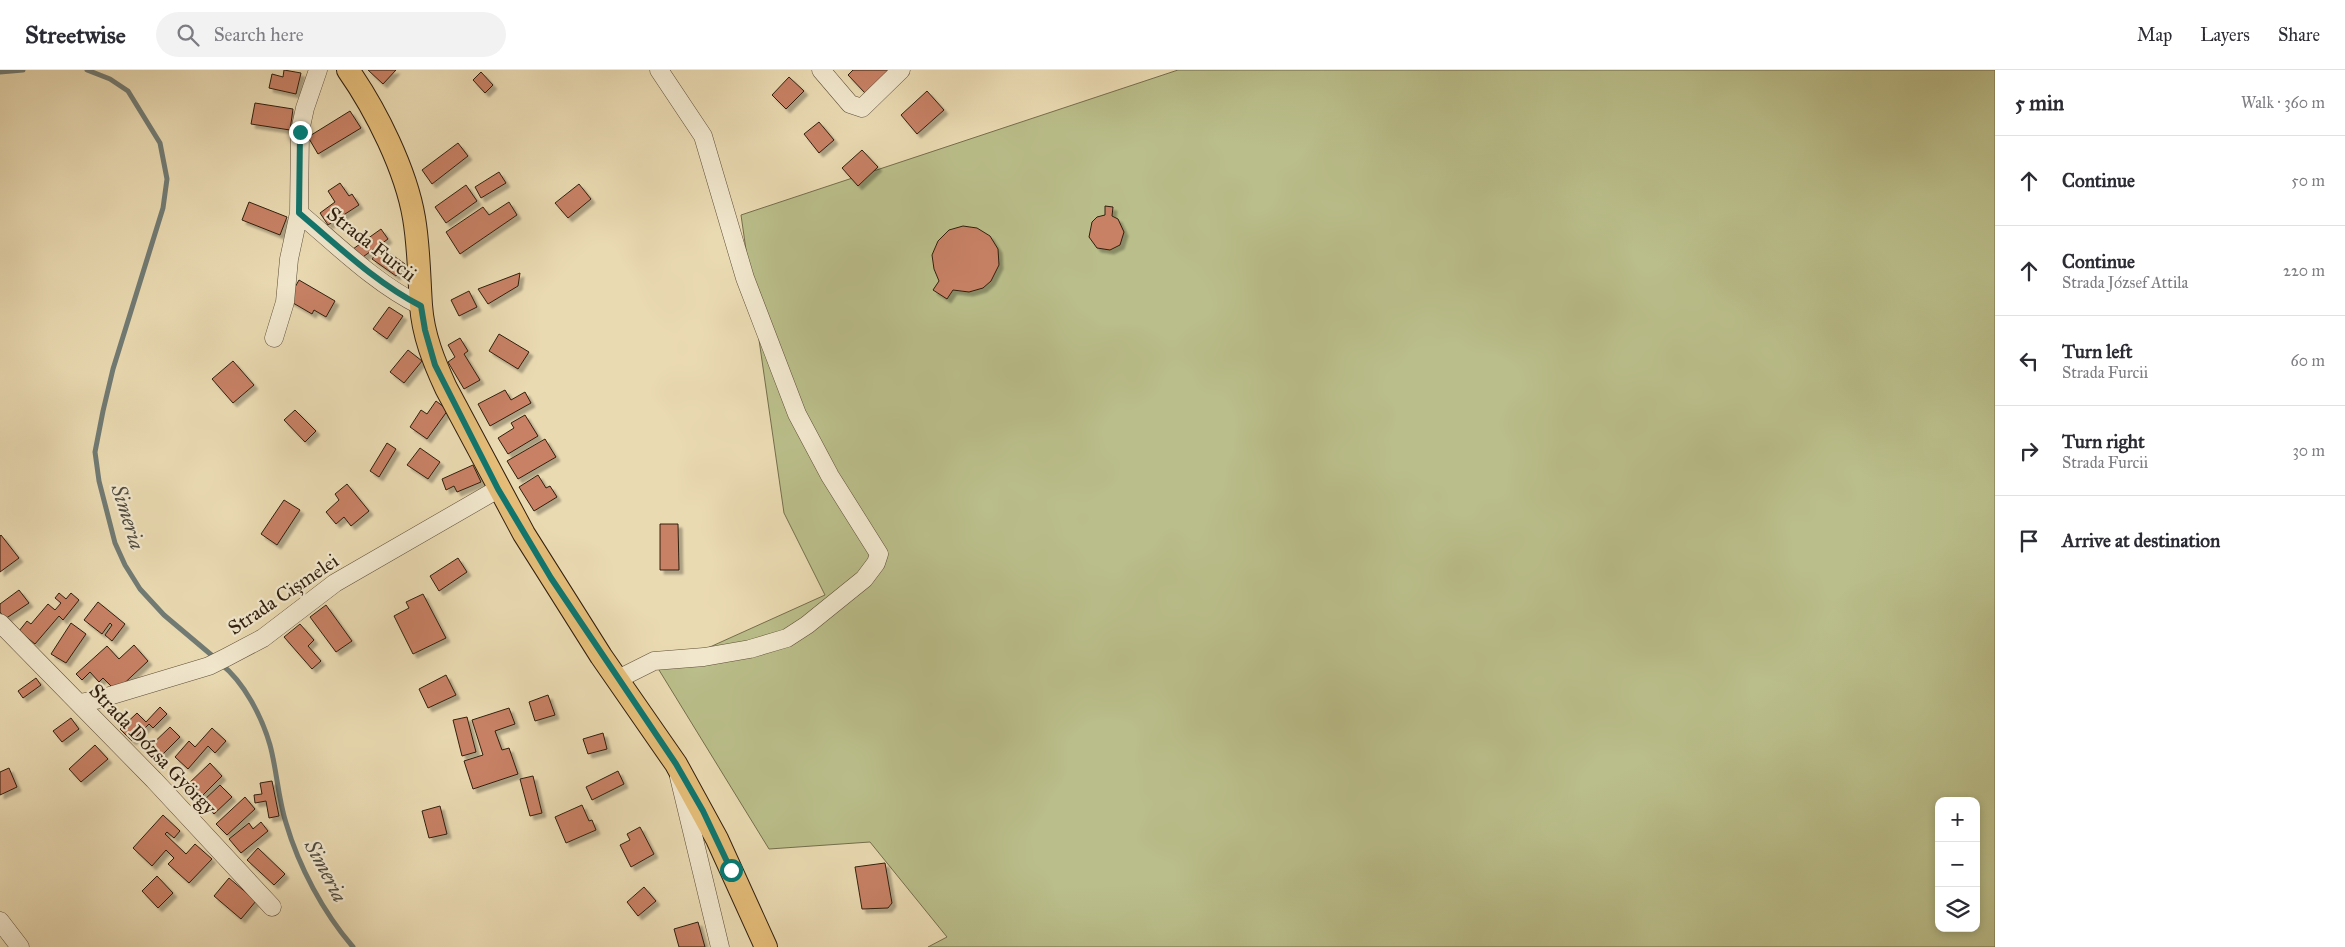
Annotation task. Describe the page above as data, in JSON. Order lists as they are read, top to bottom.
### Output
{
  "streets": {
    "street": ["Strada Furcii", "Strada Cișmelei", "Strada Dózsa György"]
  },
  "crossings": [
    ["Strada Cișmelei", "Strada Dózsa György"]
  ],
  "water": ["Simeria"],
  "page": {
    "header": "Streetwise",
    "search": "Search here",
    "nav": ["Map", "Layers", "Share"],
    "heading": ["5 min", "Walk · 360 m"],
    "list": [
      ["Continue", "50 m"],
      ["Continue", "Strada József Attila", "220 m"],
      ["Turn left", "Strada Furcii", "60 m"],
      ["Turn right", "Strada Furcii", "30 m"],
      "Arrive at destination"
    ],
    "map_buttons": ["+", "−"]
  }
}
